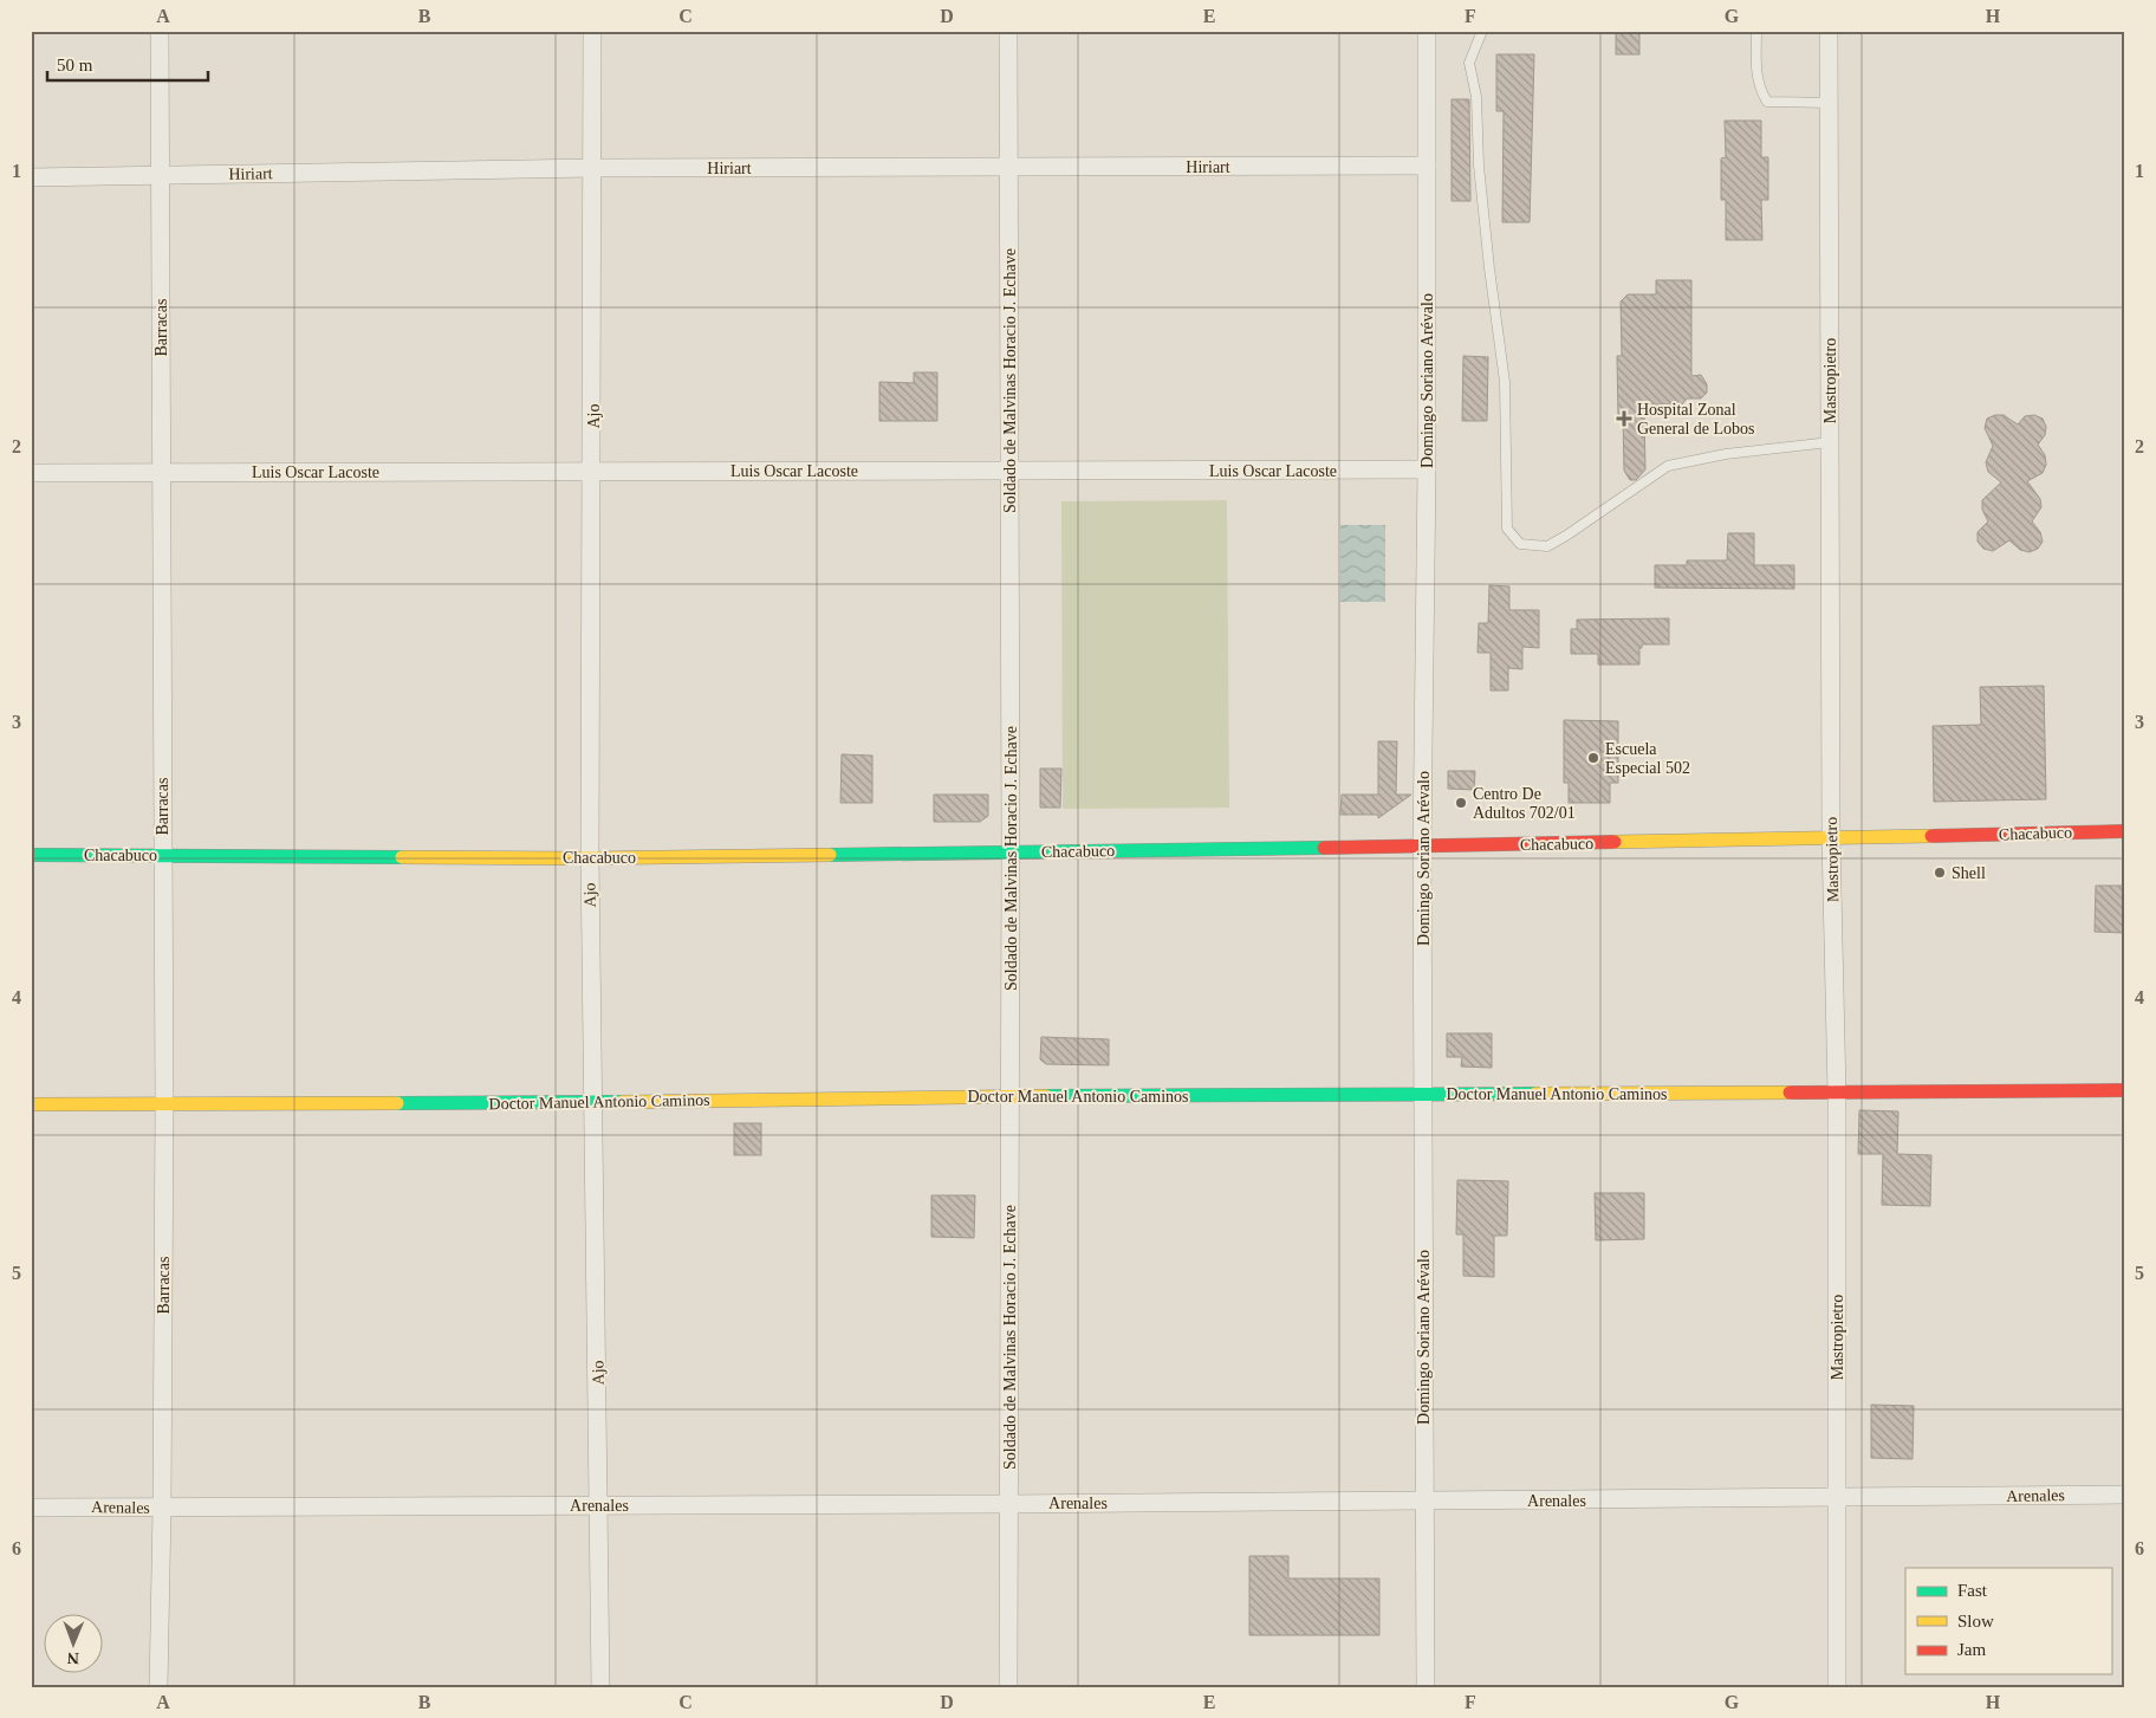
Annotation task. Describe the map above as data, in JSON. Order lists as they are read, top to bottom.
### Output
{
  "streets": {
    "street": [
      "Hiriart",
      "Barracas",
      "Soldado de Malvinas Horacio J. Echave",
      "Domingo Soriano Arévalo",
      "Mastropietro",
      "Ajo",
      "Luis Oscar Lacoste",
      "Chacabuco",
      "Doctor Manuel Antonio Caminos",
      "Arenales"
    ]
  },
  "crossings": [
    ["Hiriart", "Barracas"],
    ["Hiriart", "Soldado de Malvinas Horacio J. Echave"],
    ["Hiriart", "Domingo Soriano Arévalo"],
    ["Hiriart", "Ajo"],
    ["Barracas", "Luis Oscar Lacoste"],
    ["Barracas", "Chacabuco"],
    ["Barracas", "Doctor Manuel Antonio Caminos"],
    ["Barracas", "Arenales"],
    ["Soldado de Malvinas Horacio J. Echave", "Luis Oscar Lacoste"],
    ["Soldado de Malvinas Horacio J. Echave", "Chacabuco"],
    ["Soldado de Malvinas Horacio J. Echave", "Doctor Manuel Antonio Caminos"],
    ["Soldado de Malvinas Horacio J. Echave", "Arenales"],
    ["Domingo Soriano Arévalo", "Luis Oscar Lacoste"],
    ["Domingo Soriano Arévalo", "Chacabuco"],
    ["Domingo Soriano Arévalo", "Doctor Manuel Antonio Caminos"],
    ["Domingo Soriano Arévalo", "Arenales"],
    ["Mastropietro", "Chacabuco"],
    ["Mastropietro", "Doctor Manuel Antonio Caminos"],
    ["Mastropietro", "Arenales"],
    ["Ajo", "Luis Oscar Lacoste"],
    ["Ajo", "Chacabuco"],
    ["Ajo", "Doctor Manuel Antonio Caminos"],
    ["Ajo", "Arenales"]
  ],
  "places": {
    "health": ["Hospital Zonal General de Lobos"],
    "other": ["Escuela Especial 502", "Centro De Adultos 702/01", "Shell"]
  },
  "legend": ["Fast", "Slow", "Jam"],
  "scale_bar": "50 m",
  "north": "bottom",
  "grid": {
    "columns": [
      "A",
      "B",
      "C",
      "D",
      "E",
      "F",
      "G",
      "H"
    ],
    "rows": [
      "1",
      "2",
      "3",
      "4",
      "5",
      "6"
    ]
  }
}
